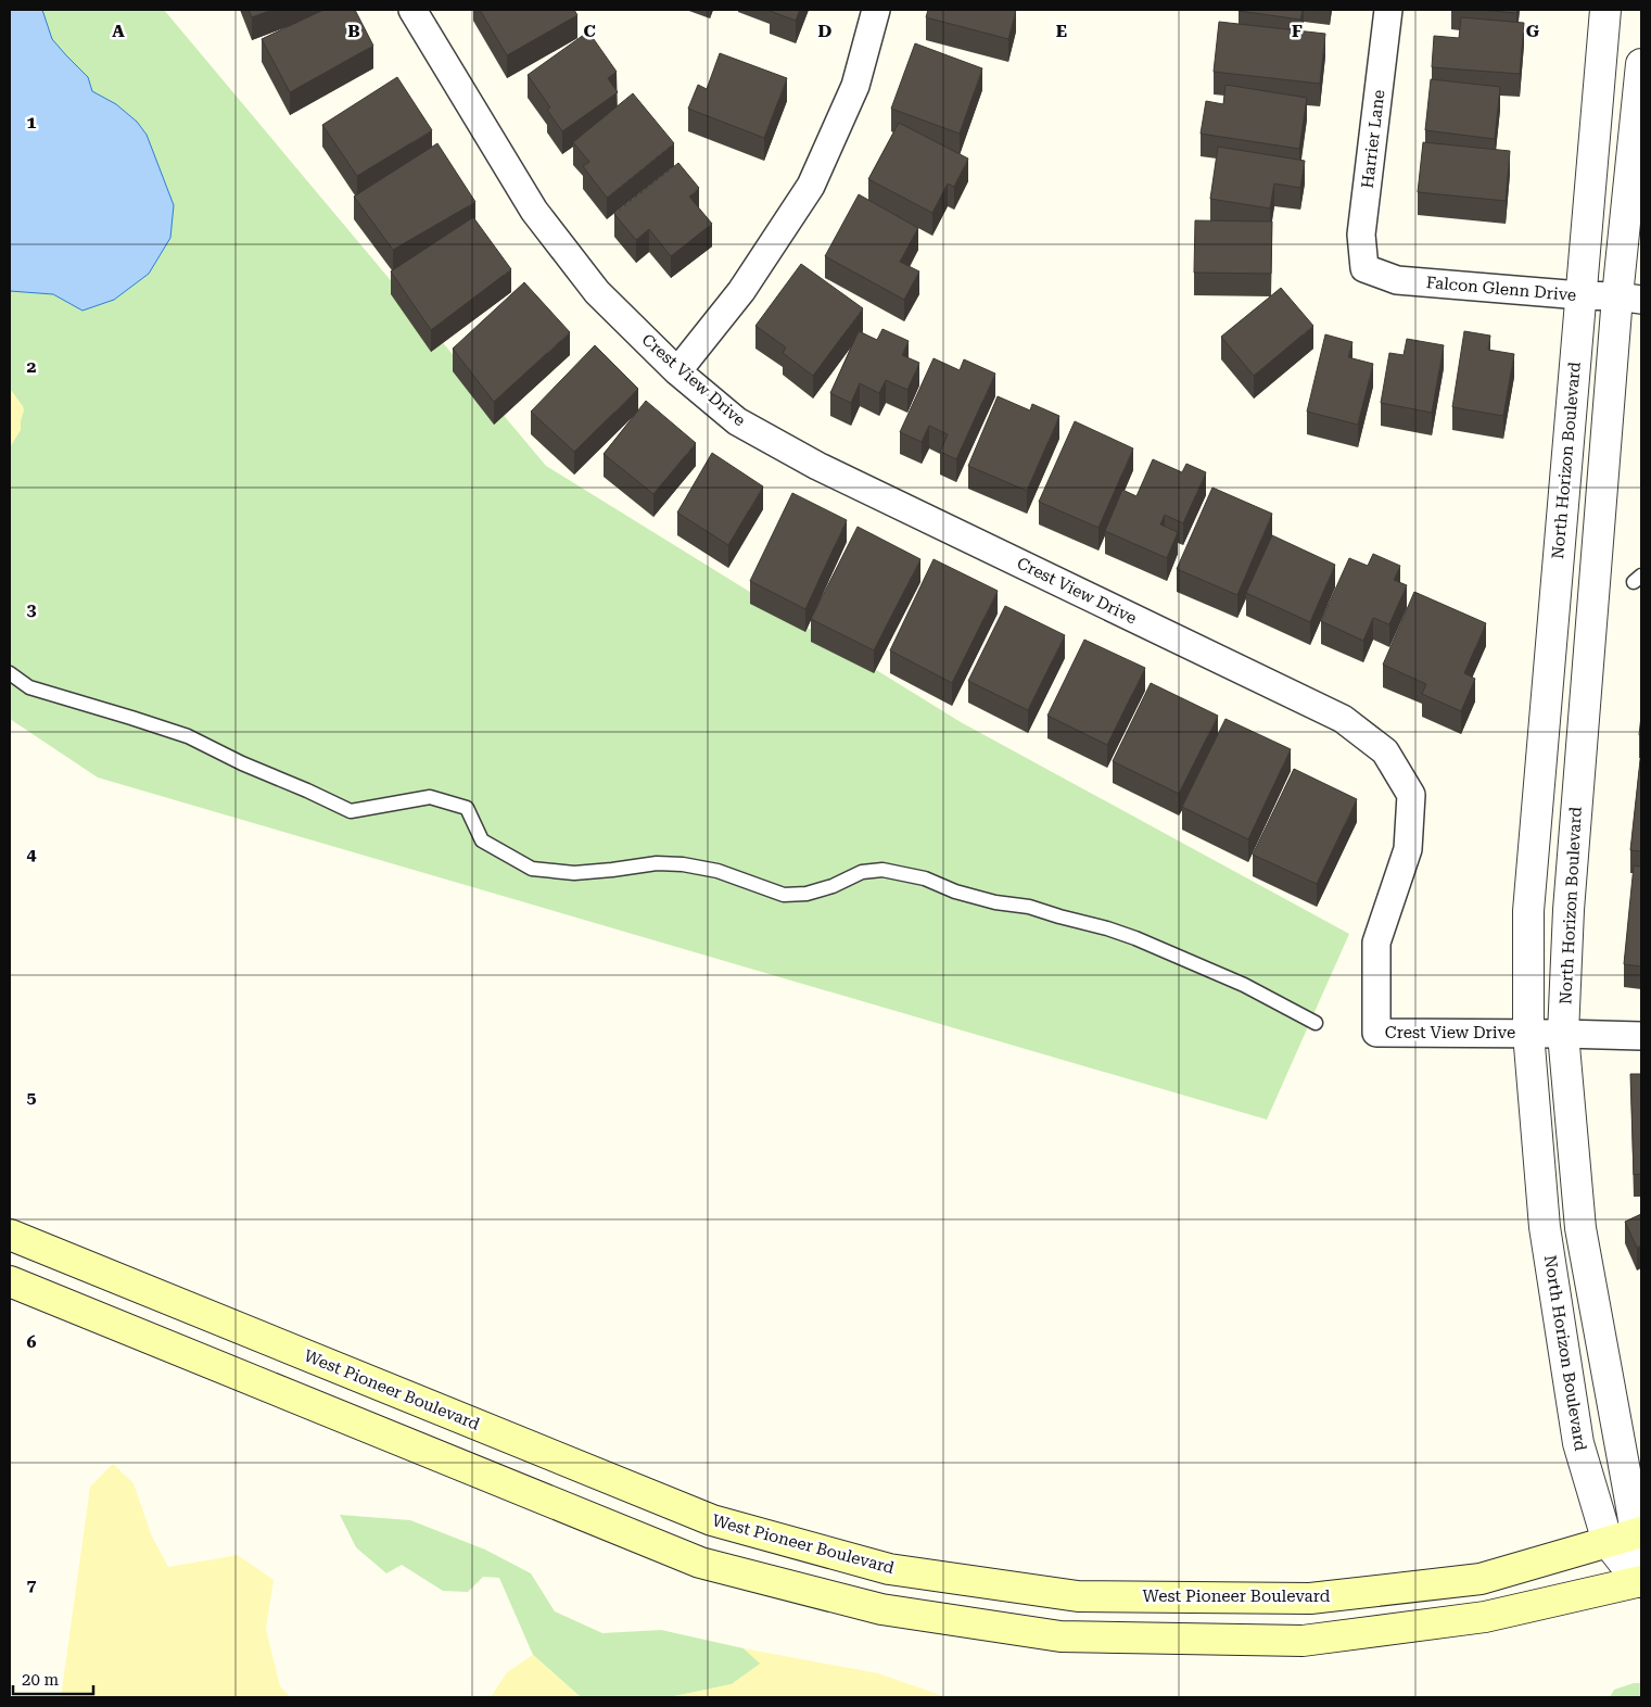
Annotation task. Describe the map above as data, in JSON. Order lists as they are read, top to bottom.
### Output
{
  "streets": {
    "main road": ["West Pioneer Boulevard"],
    "street": [
      "Harrier Lane",
      "Falcon Glenn Drive",
      "Crest View Drive",
      "North Horizon Boulevard"
    ]
  },
  "crossings": [
    ["Harrier Lane", "Falcon Glenn Drive"],
    ["Falcon Glenn Drive", "North Horizon Boulevard"],
    ["Crest View Drive", "North Horizon Boulevard"],
    ["North Horizon Boulevard", "West Pioneer Boulevard"]
  ],
  "scale_bar": "20 m",
  "grid": {
    "columns": [
      "A",
      "B",
      "C",
      "D",
      "E",
      "F",
      "G"
    ],
    "rows": [
      "1",
      "2",
      "3",
      "4",
      "5",
      "6",
      "7"
    ]
  }
}
